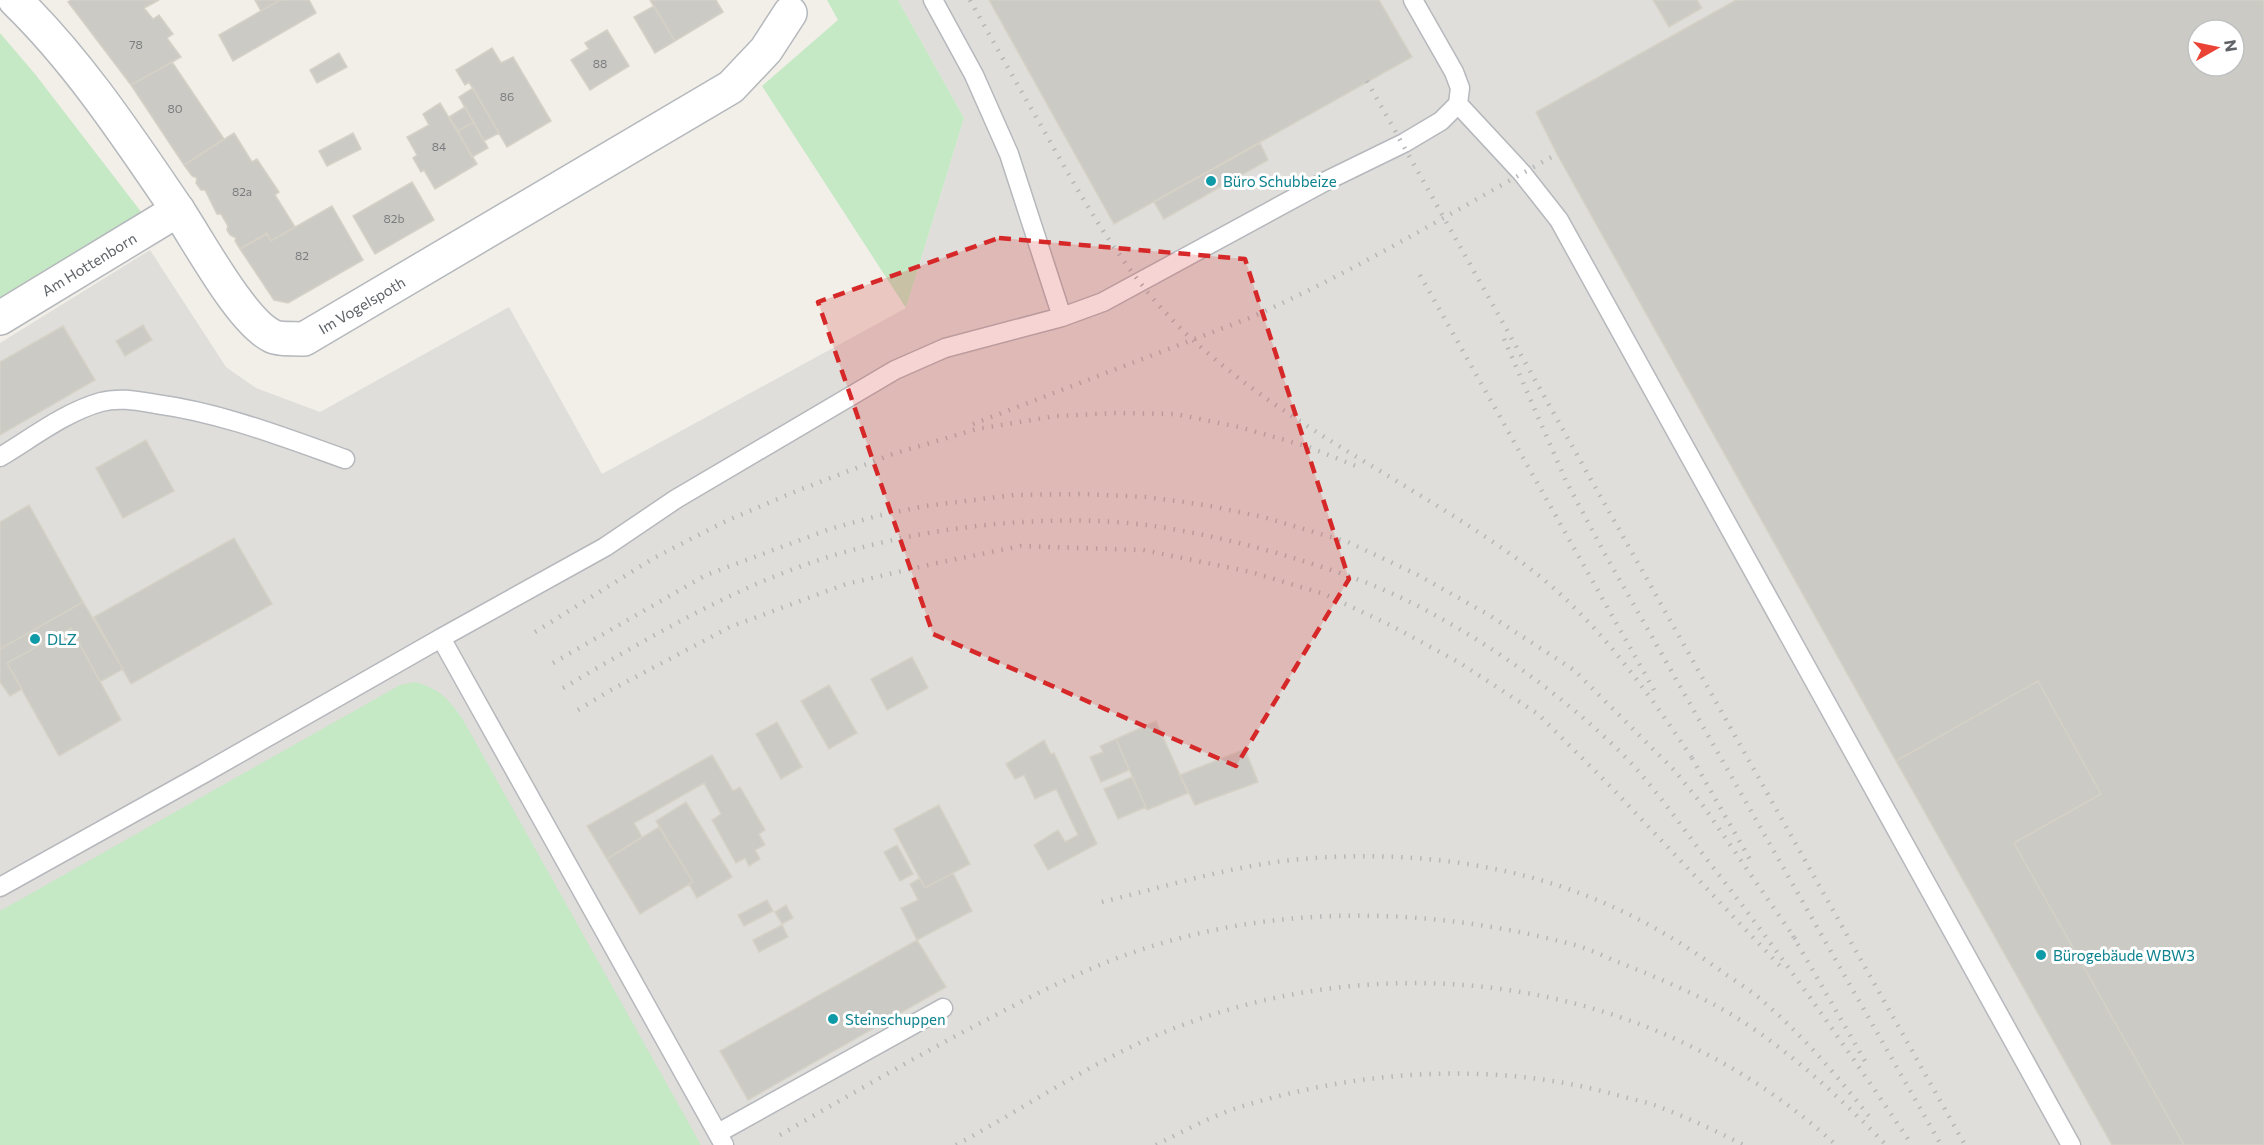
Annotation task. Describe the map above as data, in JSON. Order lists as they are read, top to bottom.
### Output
{
  "streets": {
    "street": ["Am Hottenborn", "Im Vogelspoth"]
  },
  "crossings": [
    ["Am Hottenborn", "Im Vogelspoth"]
  ],
  "places": [
    "Büro Schubbeize",
    "DLZ",
    "Bürogebäude WBW3",
    "Steinschuppen"
  ],
  "house_numbers": [
    "78",
    "88",
    "86",
    "80",
    "84",
    "82a",
    "82b",
    "82"
  ],
  "north": "right"
}
